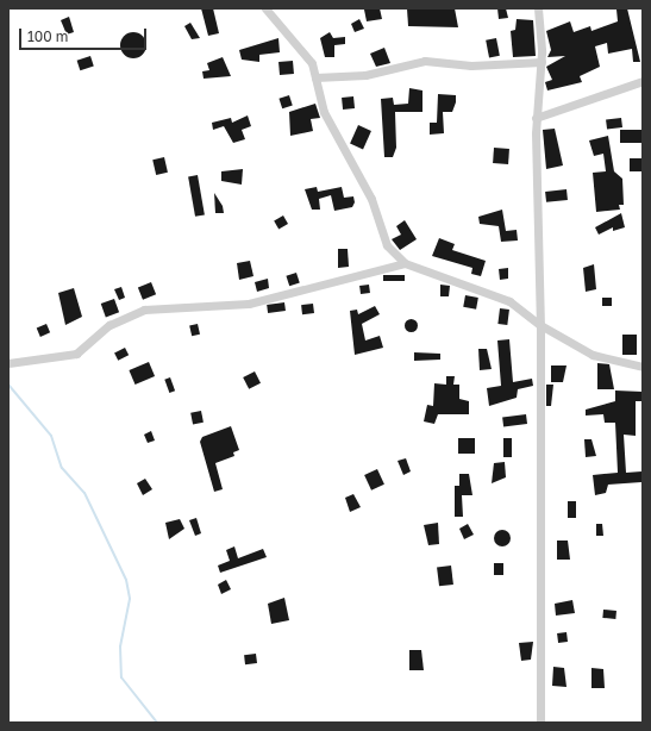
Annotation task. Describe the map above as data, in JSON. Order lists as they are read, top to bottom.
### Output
{
  "scale_bar": "100 m"
}
